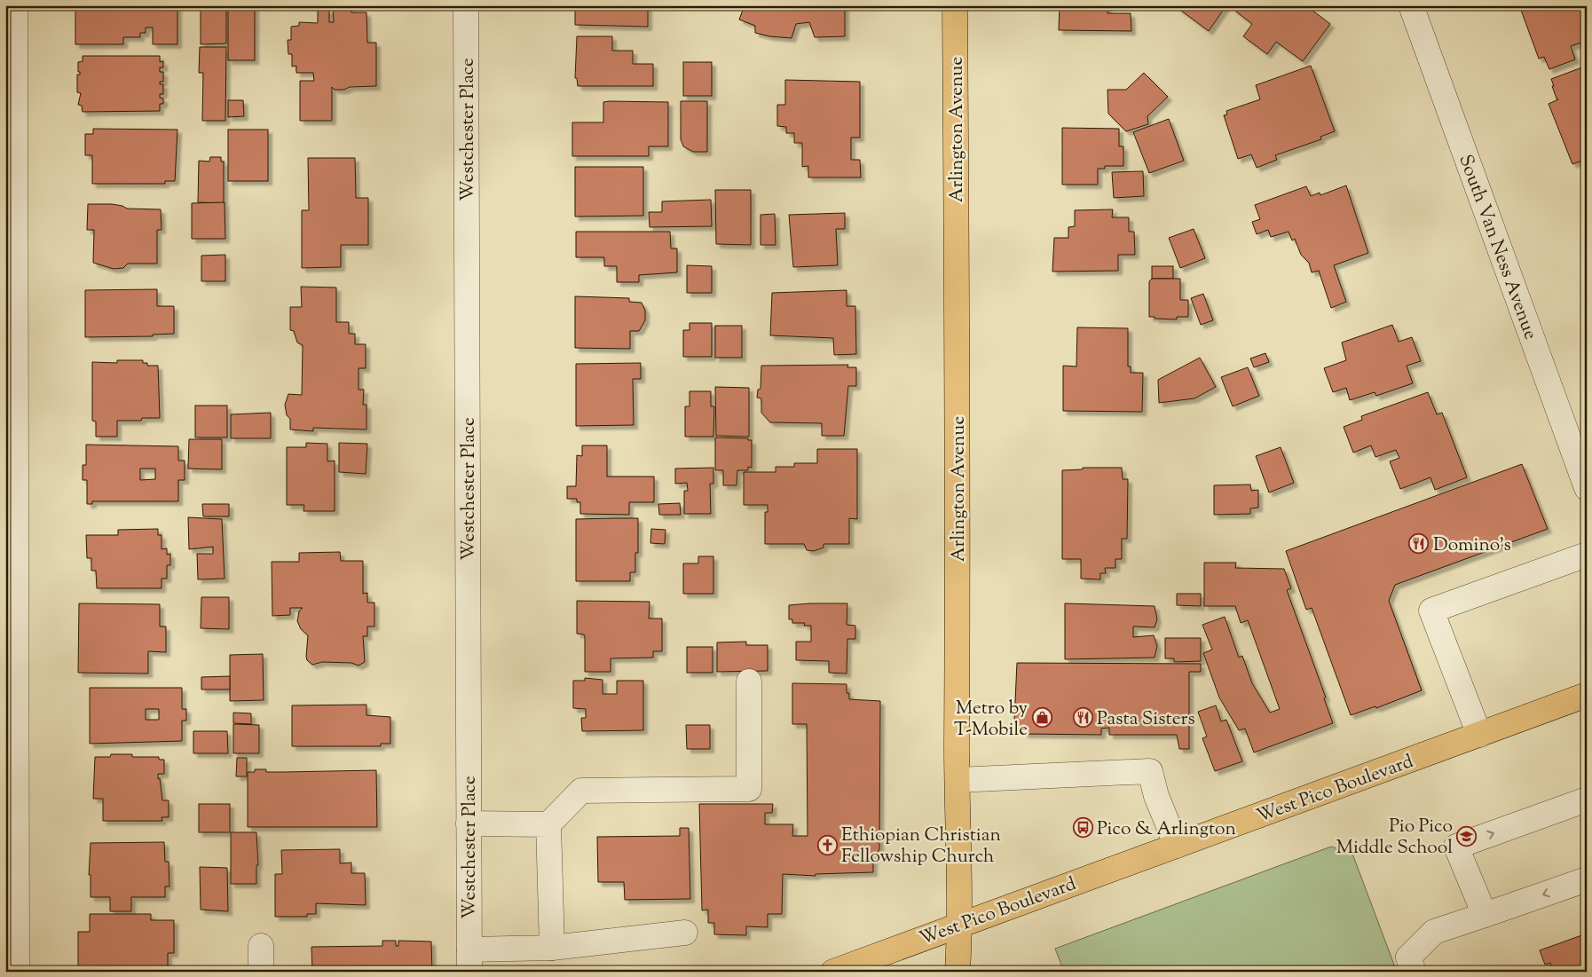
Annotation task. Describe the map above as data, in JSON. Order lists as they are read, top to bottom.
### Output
{
  "streets": {
    "main road": ["Arlington Avenue", "West Pico Boulevard"],
    "street": ["Westchester Place", "South Van Ness Avenue"]
  },
  "crossings": [
    ["Arlington Avenue", "West Pico Boulevard"]
  ],
  "places": {
    "restaurant": ["Domino's", "Pasta Sisters"],
    "shop": ["Metro by T-Mobile"],
    "bus stop": ["Pico & Arlington"],
    "school or university": ["Pio Pico Middle School"],
    "church": ["Ethiopian Christian Fellowship Church"]
  }
}
